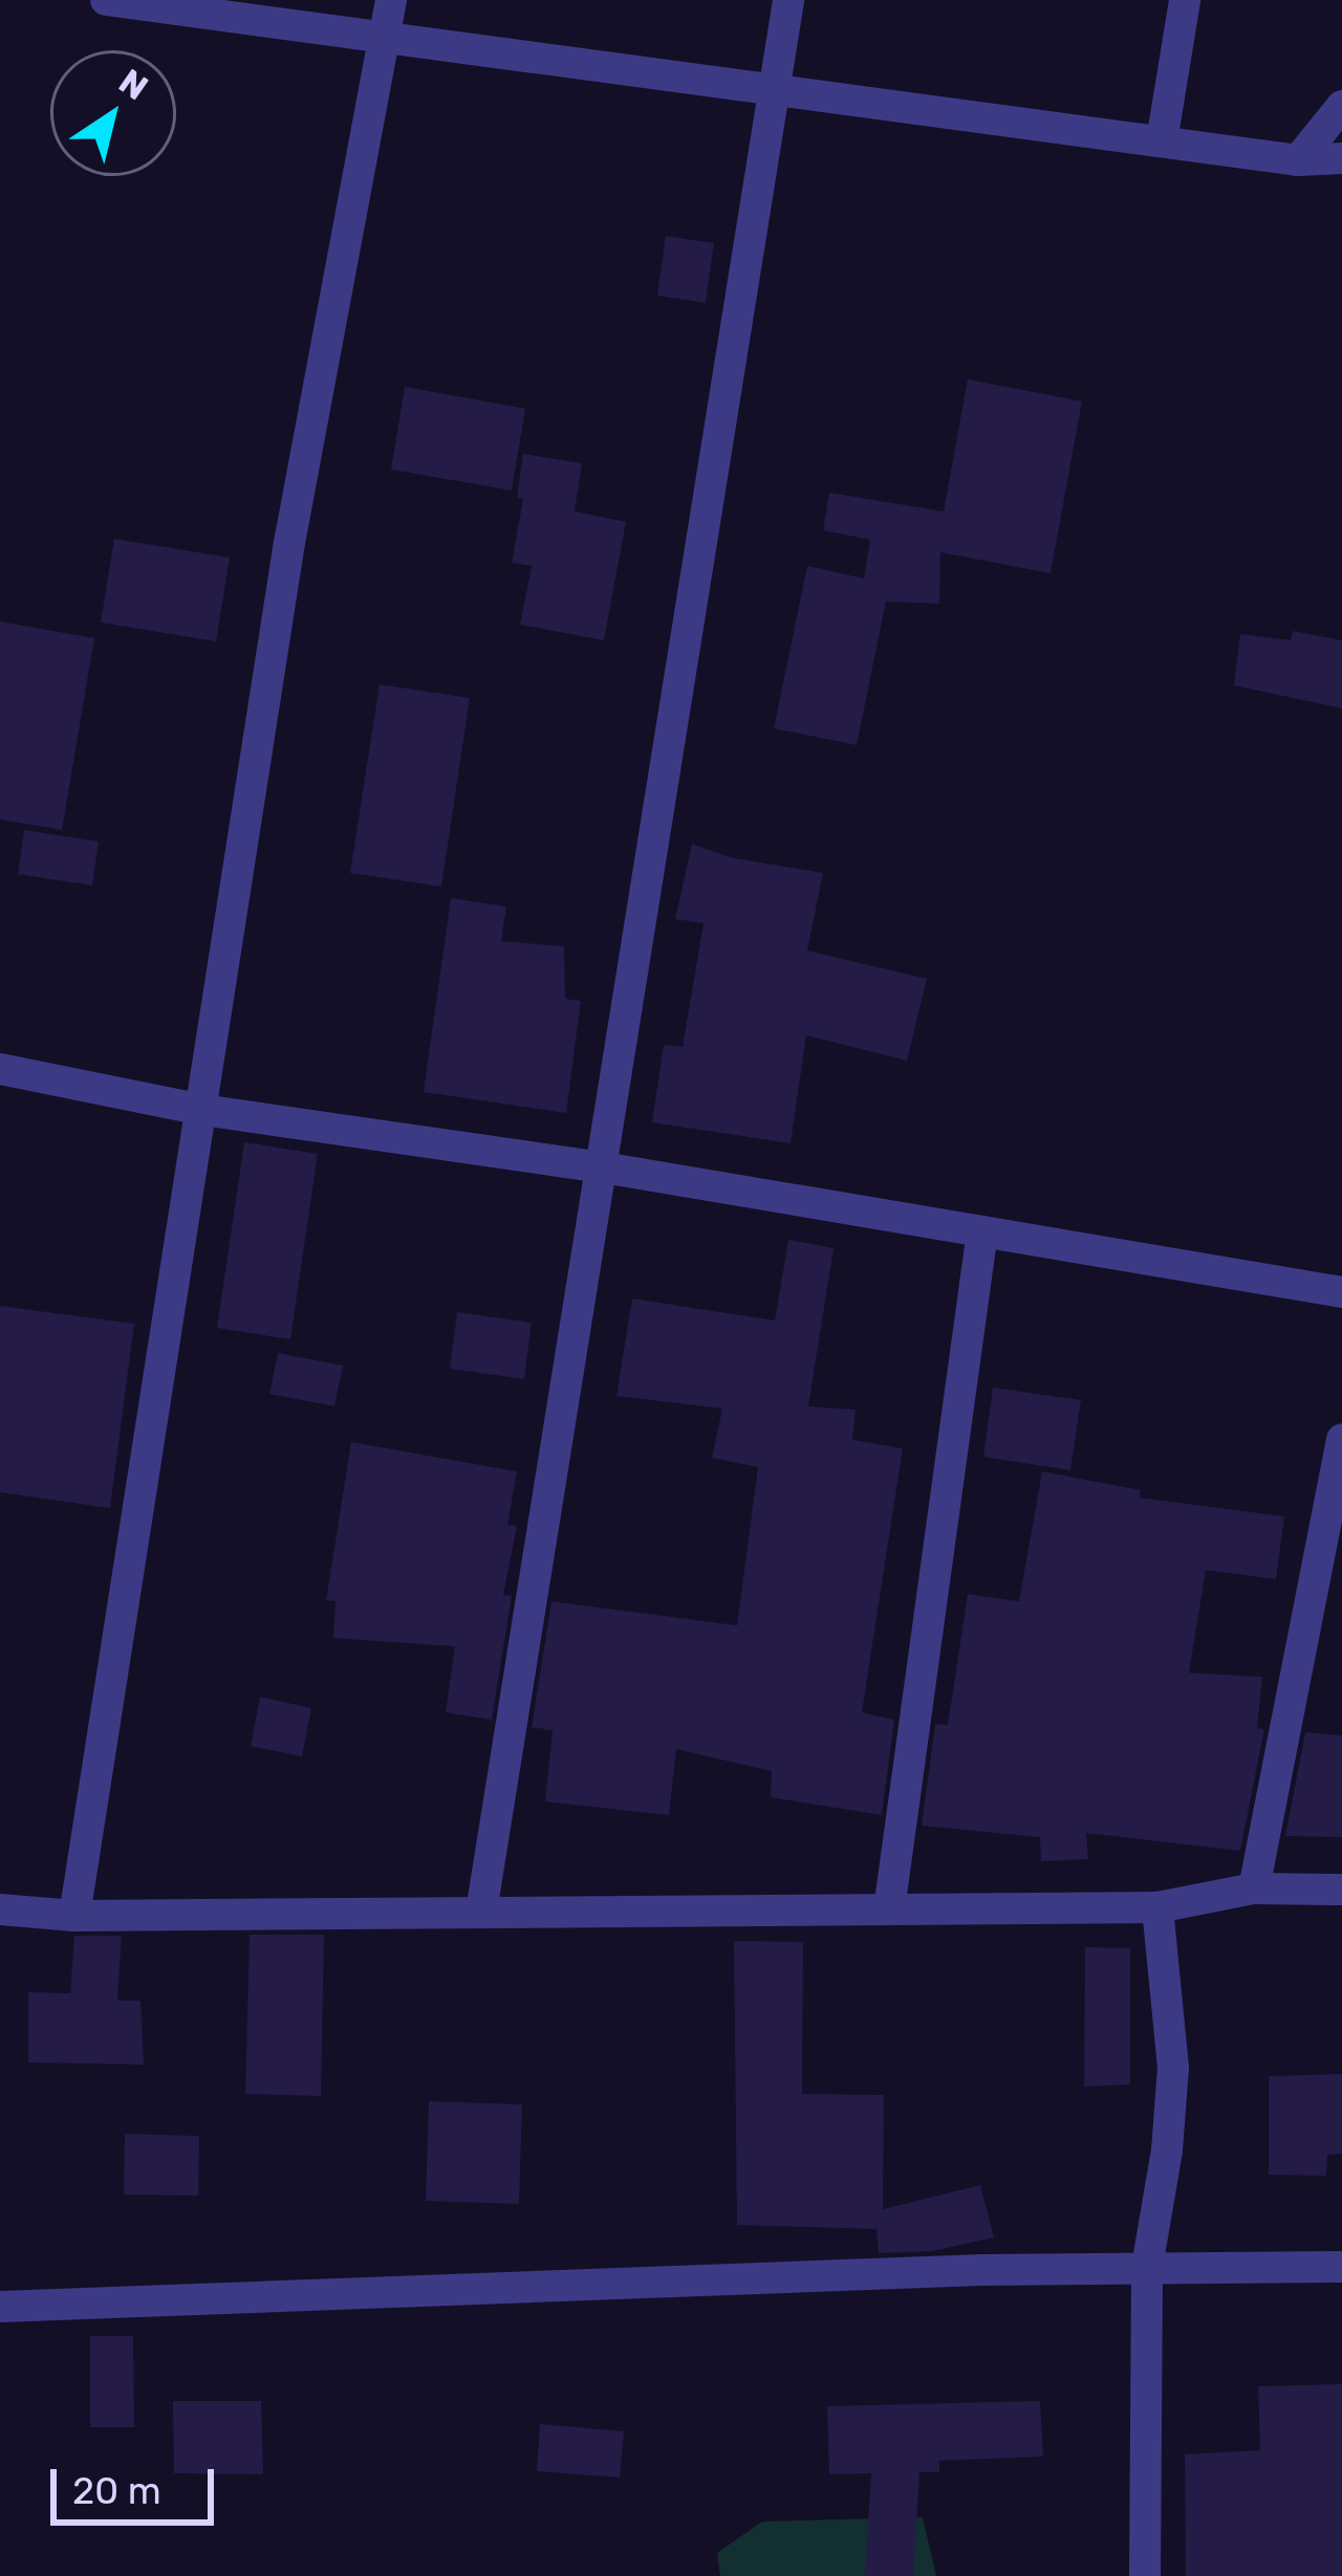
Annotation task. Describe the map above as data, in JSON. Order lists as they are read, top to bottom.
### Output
{
  "scale_bar": "20 m",
  "north": "top right"
}
